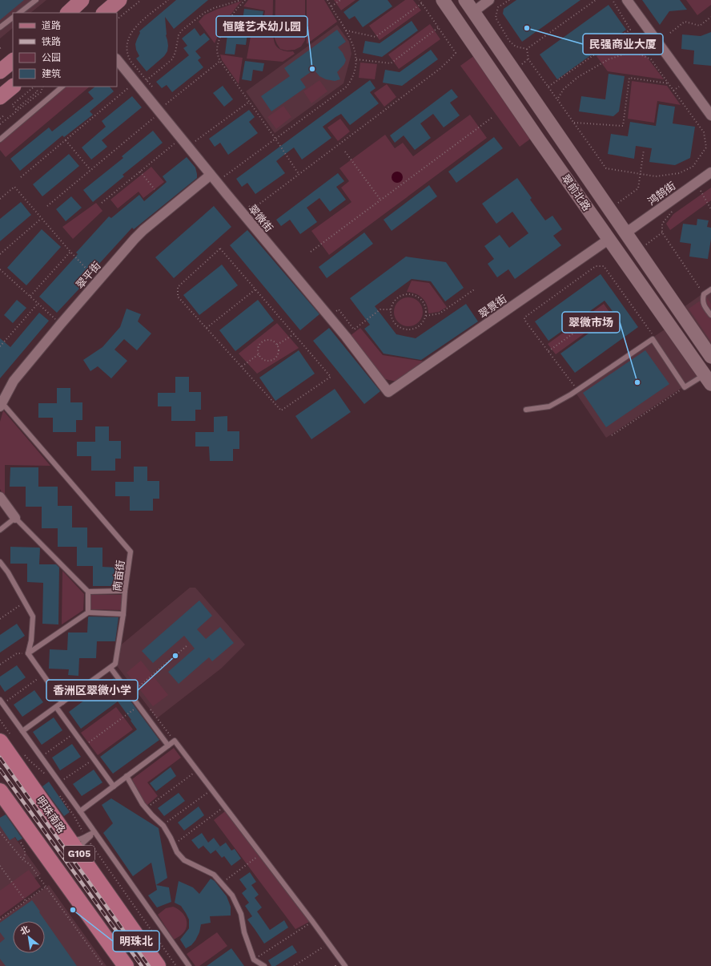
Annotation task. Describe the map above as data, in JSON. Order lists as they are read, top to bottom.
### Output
{
  "streets": {
    "highway": ["明珠南路", "G105"],
    "main road": ["翠前北路"],
    "street": [
      "鸿鹄街",
      "翠微街",
      "翠平街",
      "翠景街"
    ],
    "lane": ["南亩街"]
  },
  "crossings": [
    ["翠前北路", "鸿鹄街"],
    ["翠前北路", "翠景街"],
    ["翠微街", "翠平街"],
    ["翠微街", "翠景街"],
    ["翠平街", "南亩街"]
  ],
  "places": [
    "民强商业大厦",
    "恒隆艺术幼儿园",
    "翠微市场",
    "香洲区翠微小学",
    "明珠北"
  ],
  "legend": [
    "道路",
    "铁路",
    "公园",
    "建筑"
  ],
  "north": "top left"
}
